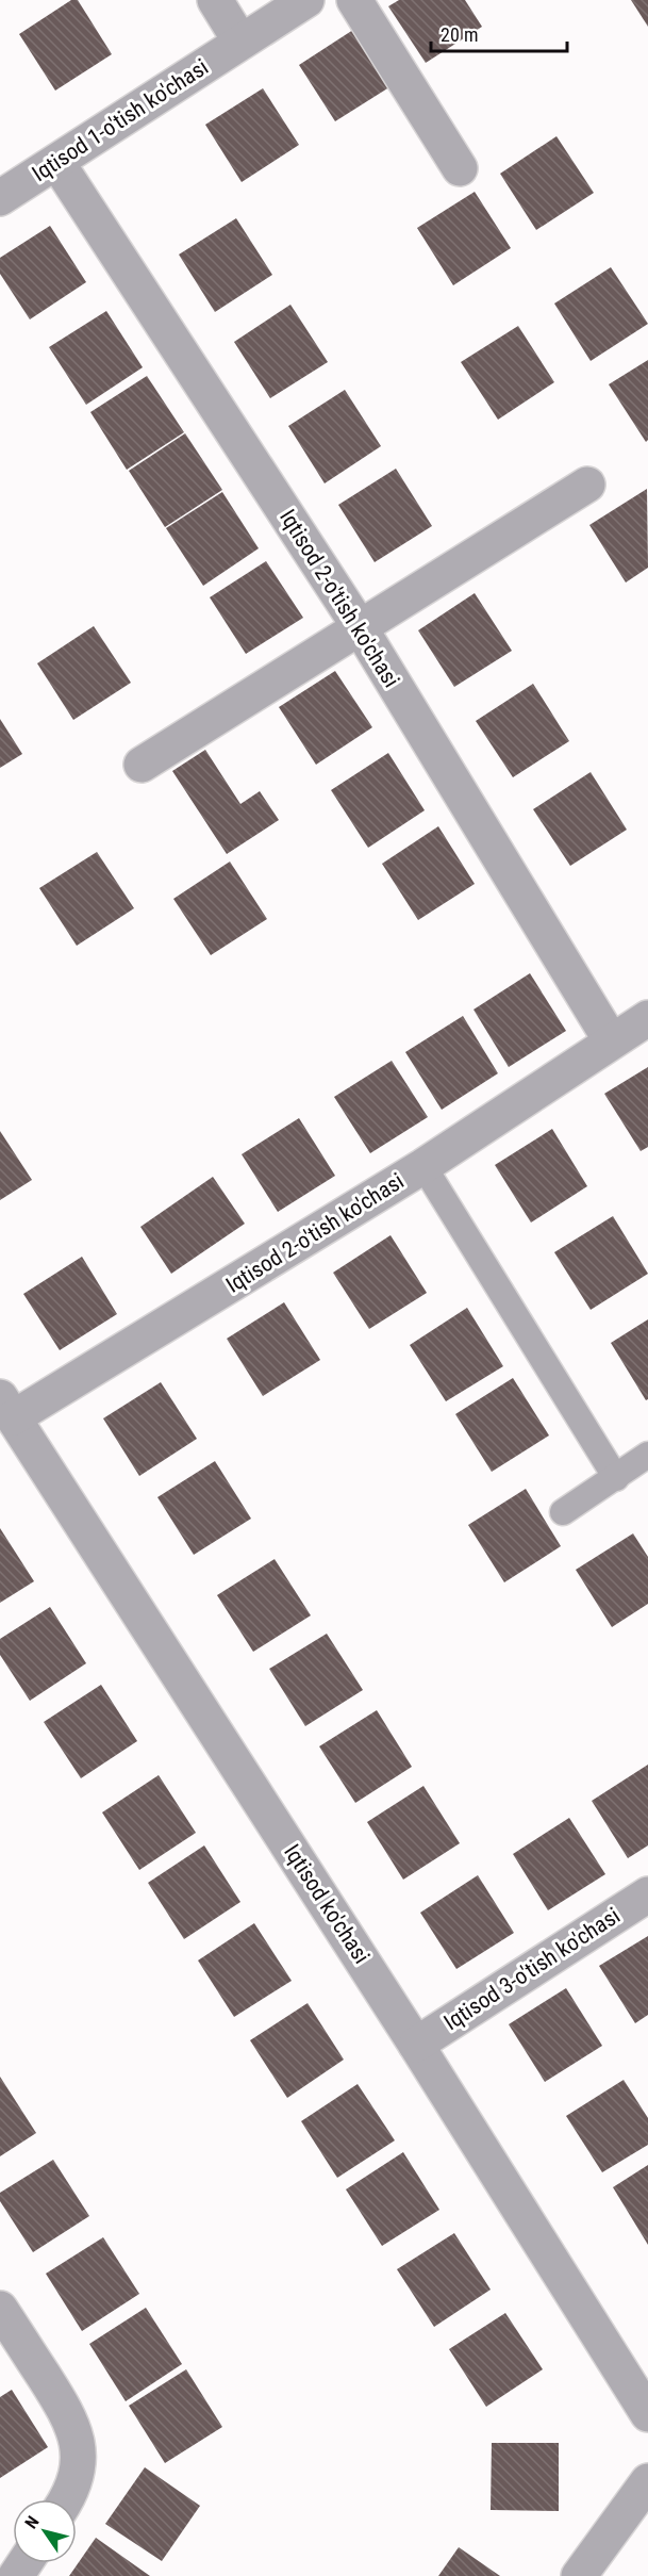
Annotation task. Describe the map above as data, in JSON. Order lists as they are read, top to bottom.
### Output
{
  "streets": {
    "street": [
      "Iqtisod 1-o'tish ko'chasi",
      "Iqtisod 2-o'tish ko'chasi",
      "Iqtisod ko'chasi",
      "Iqtisod 3-o'tish ko'chasi"
    ]
  },
  "crossings": [
    ["Iqtisod 1-o'tish ko'chasi", "Iqtisod 2-o'tish ko'chasi"],
    ["Iqtisod 2-o'tish ko'chasi", "Iqtisod ko'chasi"],
    ["Iqtisod ko'chasi", "Iqtisod 3-o'tish ko'chasi"]
  ],
  "scale_bar": "20 m",
  "north": "top left"
}
